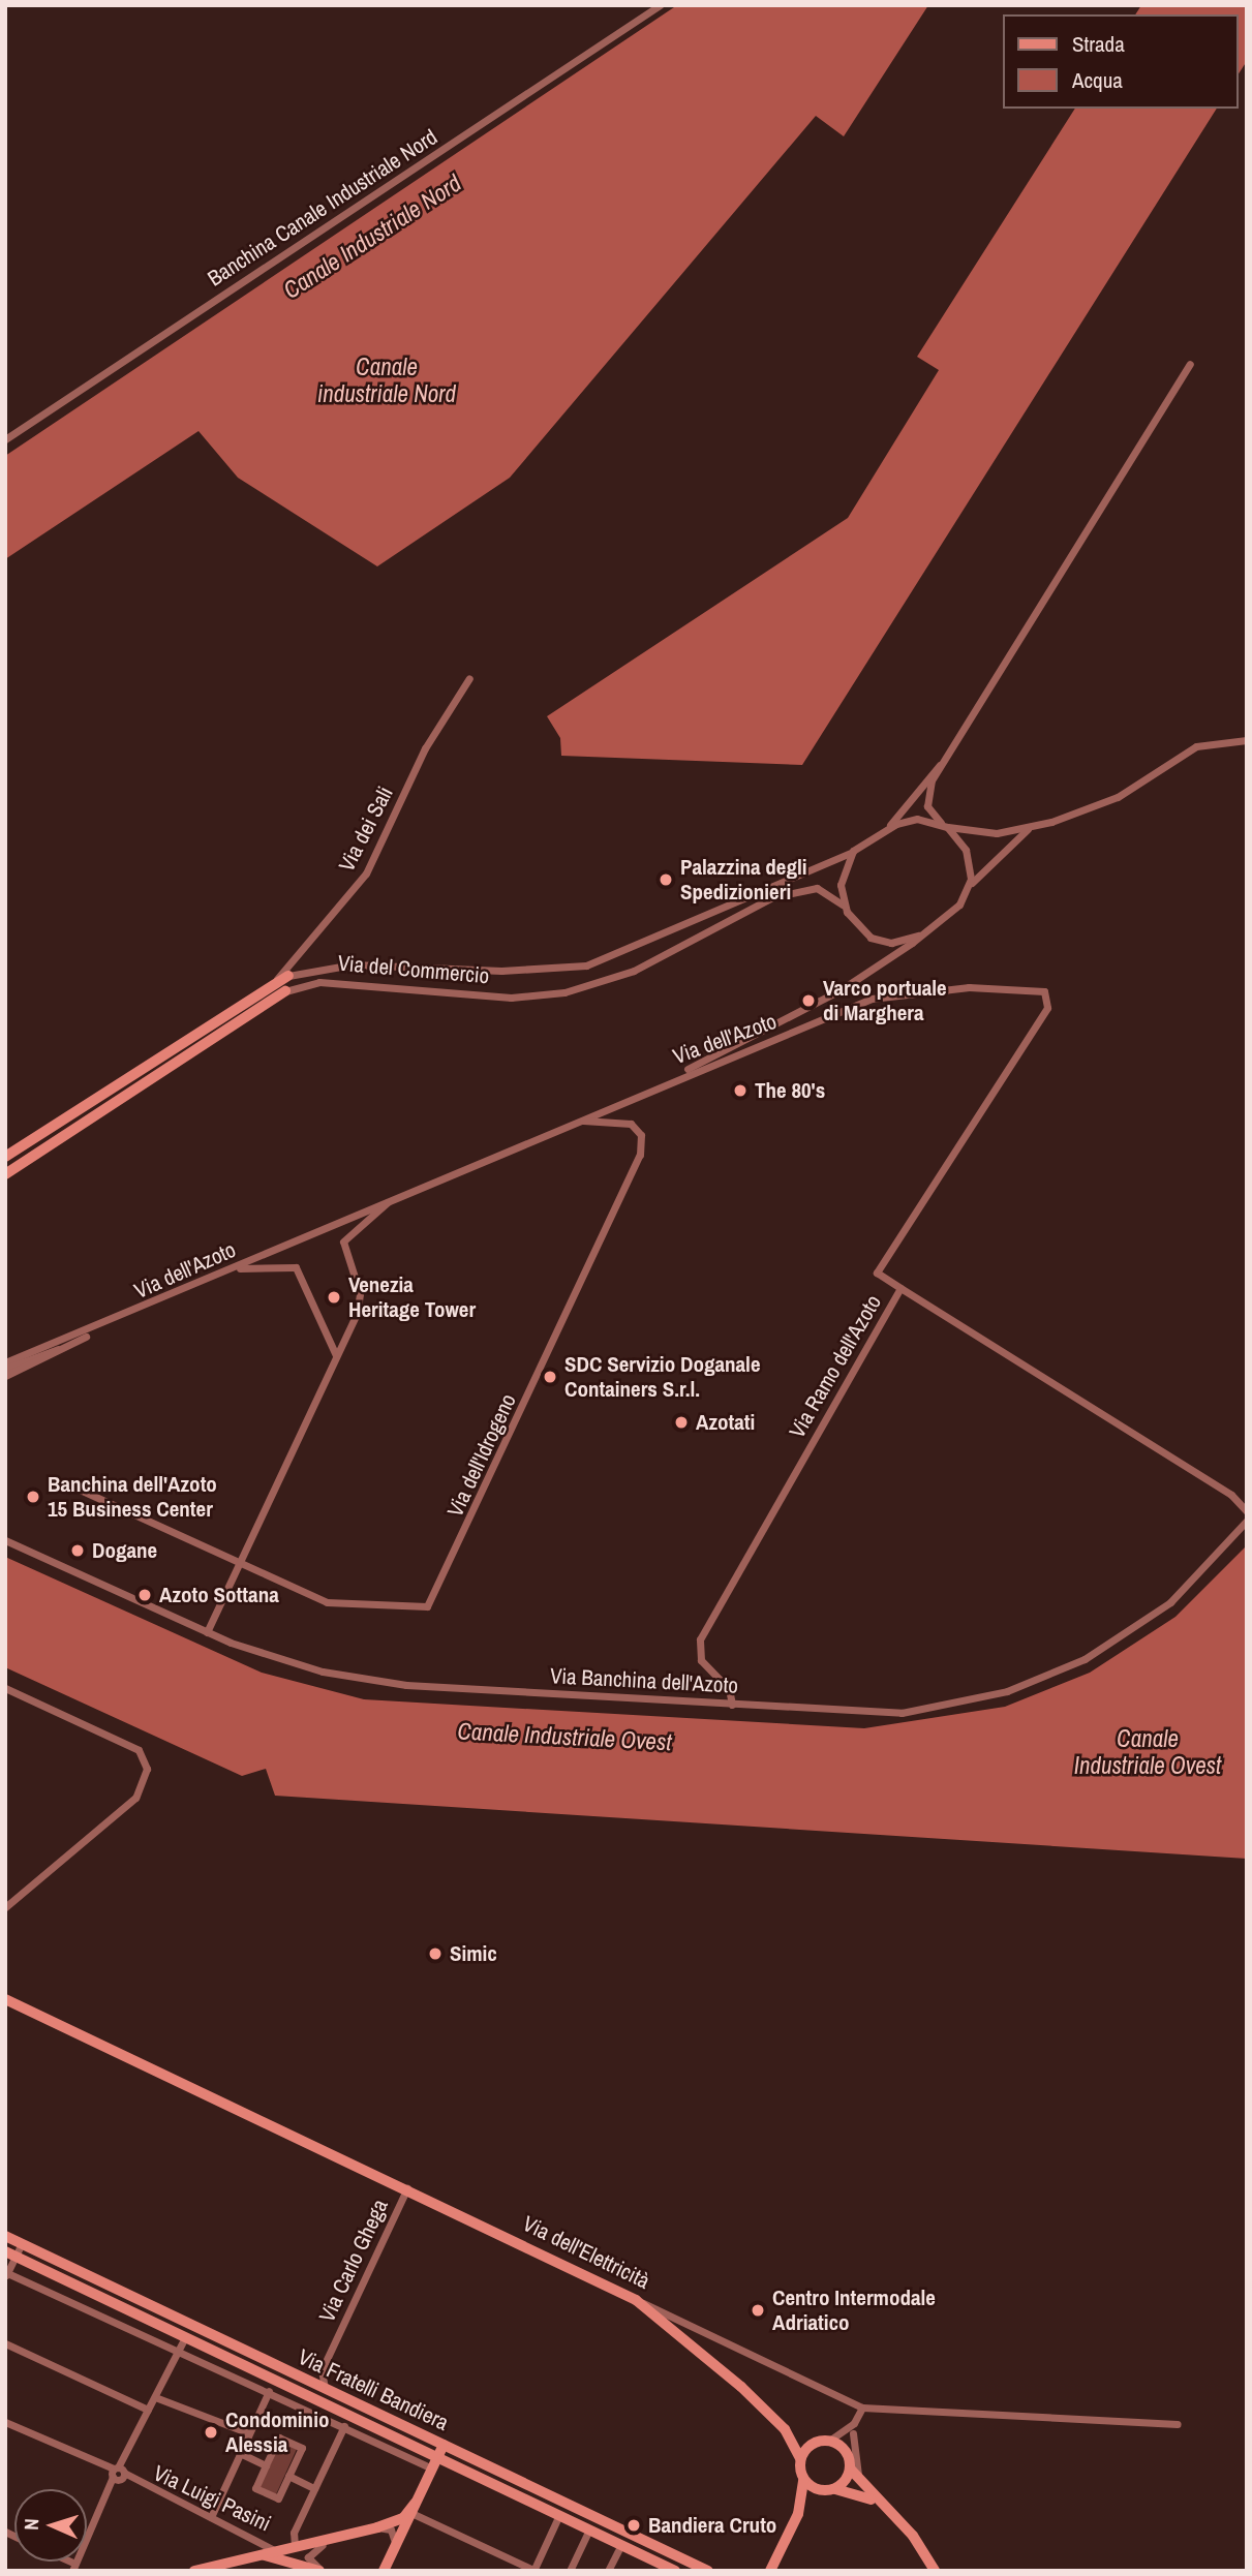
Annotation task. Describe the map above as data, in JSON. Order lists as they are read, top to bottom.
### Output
{
  "streets": {
    "street": [
      "Banchina Canale Industriale Nord",
      "Via dei Sali",
      "Via del Commercio",
      "Via dell'Azoto",
      "Via Ramo dell'Azoto",
      "Via dell'Idrogeno",
      "Via Banchina dell'Azoto",
      "Via dell'Elettricità",
      "Via Carlo Ghega",
      "Via Fratelli Bandiera",
      "Via Luigi Pasini"
    ]
  },
  "crossings": [
    ["Via dei Sali", "Via del Commercio"],
    ["Via dell'Azoto", "Via Ramo dell'Azoto"],
    ["Via dell'Azoto", "Via dell'Idrogeno"],
    ["Via Ramo dell'Azoto", "Via Banchina dell'Azoto"],
    ["Via dell'Elettricità", "Via Carlo Ghega"],
    ["Via Carlo Ghega", "Via Fratelli Bandiera"]
  ],
  "water": ["Canale Industriale Nord", "Canale industriale Nord", "Canale Industriale Ovest"],
  "places": [
    "Palazzina degli Spedizionieri",
    "Varco portuale di Marghera",
    "The 80's",
    "Venezia Heritage Tower",
    "SDC Servizio Doganale Containers S.r.l.",
    "Azotati",
    "Banchina dell'Azoto 15 Business Center",
    "Dogane",
    "Azoto Sottana",
    "Simic",
    "Centro Intermodale Adriatico",
    "Condominio Alessia",
    "Bandiera Cruto"
  ],
  "legend": ["Strada", "Acqua"],
  "north": "left"
}
